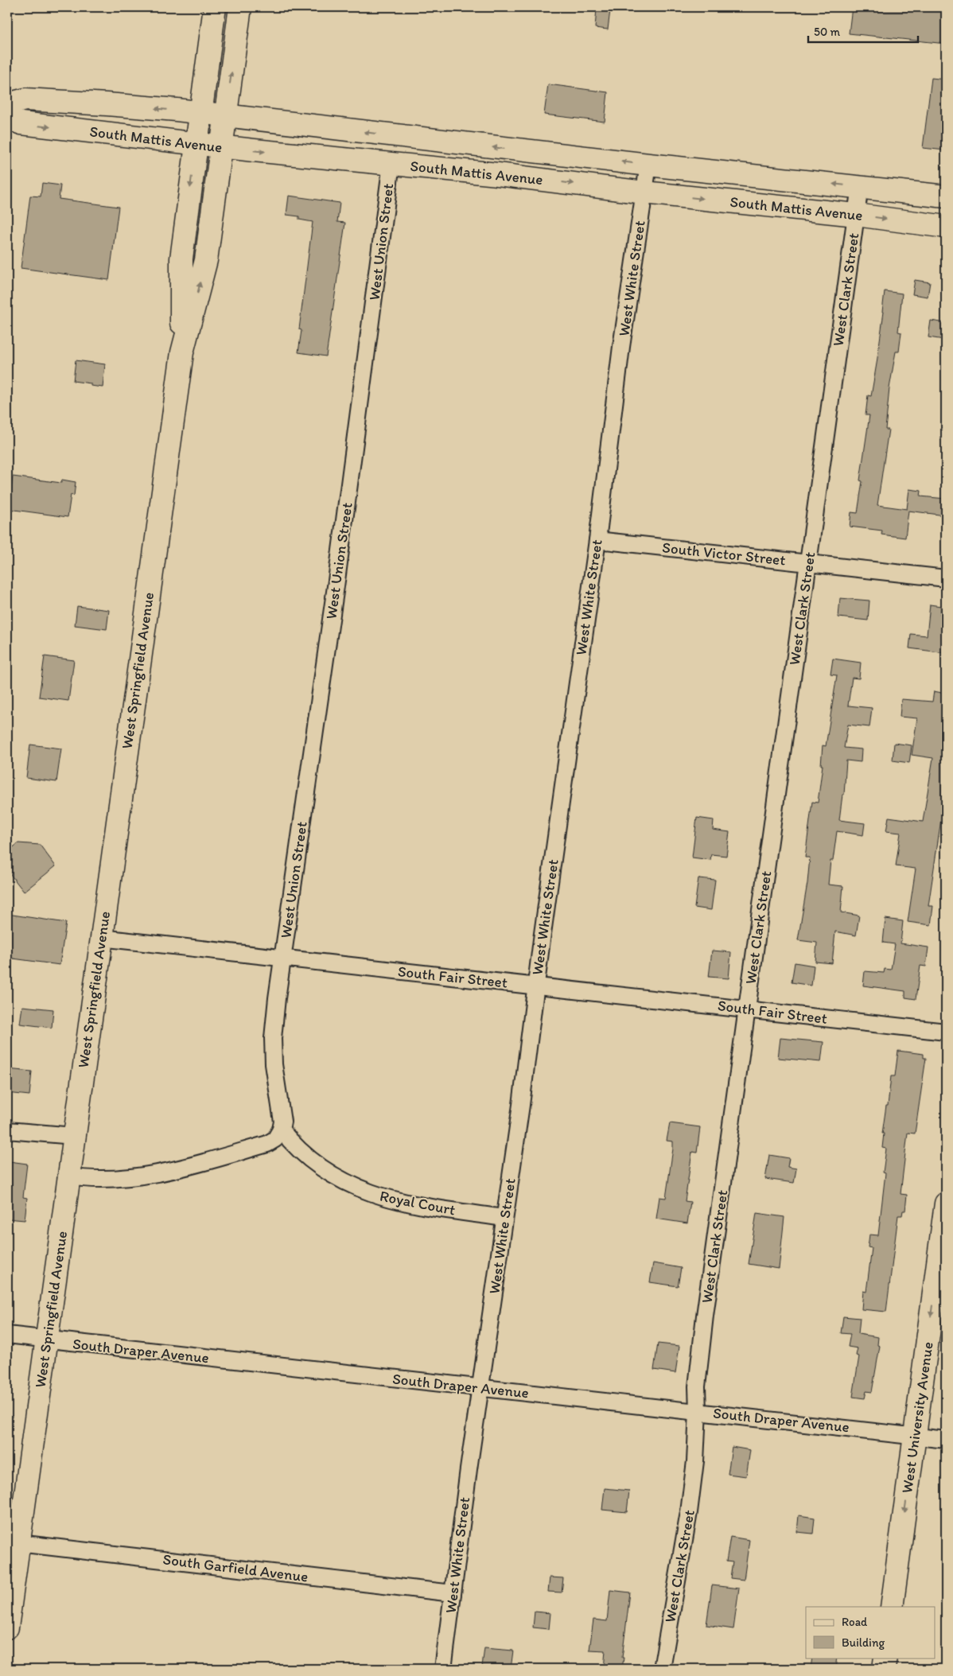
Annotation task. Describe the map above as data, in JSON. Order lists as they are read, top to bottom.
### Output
{
  "streets": {
    "main road": ["South Mattis Avenue", "West Springfield Avenue", "West University Avenue"],
    "street": [
      "West Union Street",
      "West White Street",
      "West Clark Street",
      "South Victor Street",
      "South Fair Street",
      "Royal Court",
      "South Draper Avenue",
      "South Garfield Avenue"
    ]
  },
  "crossings": [
    ["South Mattis Avenue", "West Union Street"],
    ["South Mattis Avenue", "West White Street"],
    ["South Mattis Avenue", "West Clark Street"],
    ["South Mattis Avenue", "West Springfield Avenue"],
    ["West Union Street", "South Fair Street"],
    ["West White Street", "South Victor Street"],
    ["West White Street", "South Fair Street"],
    ["West White Street", "Royal Court"],
    ["West White Street", "South Draper Avenue"],
    ["West White Street", "South Garfield Avenue"],
    ["West Clark Street", "South Victor Street"],
    ["West Clark Street", "South Fair Street"],
    ["West Clark Street", "South Draper Avenue"],
    ["West Springfield Avenue", "South Fair Street"],
    ["West Springfield Avenue", "South Draper Avenue"],
    ["West Springfield Avenue", "South Garfield Avenue"],
    ["South Draper Avenue", "West University Avenue"]
  ],
  "one_way": ["West University Avenue"],
  "legend": ["Road", "Building"],
  "scale_bar": "50 m"
}
